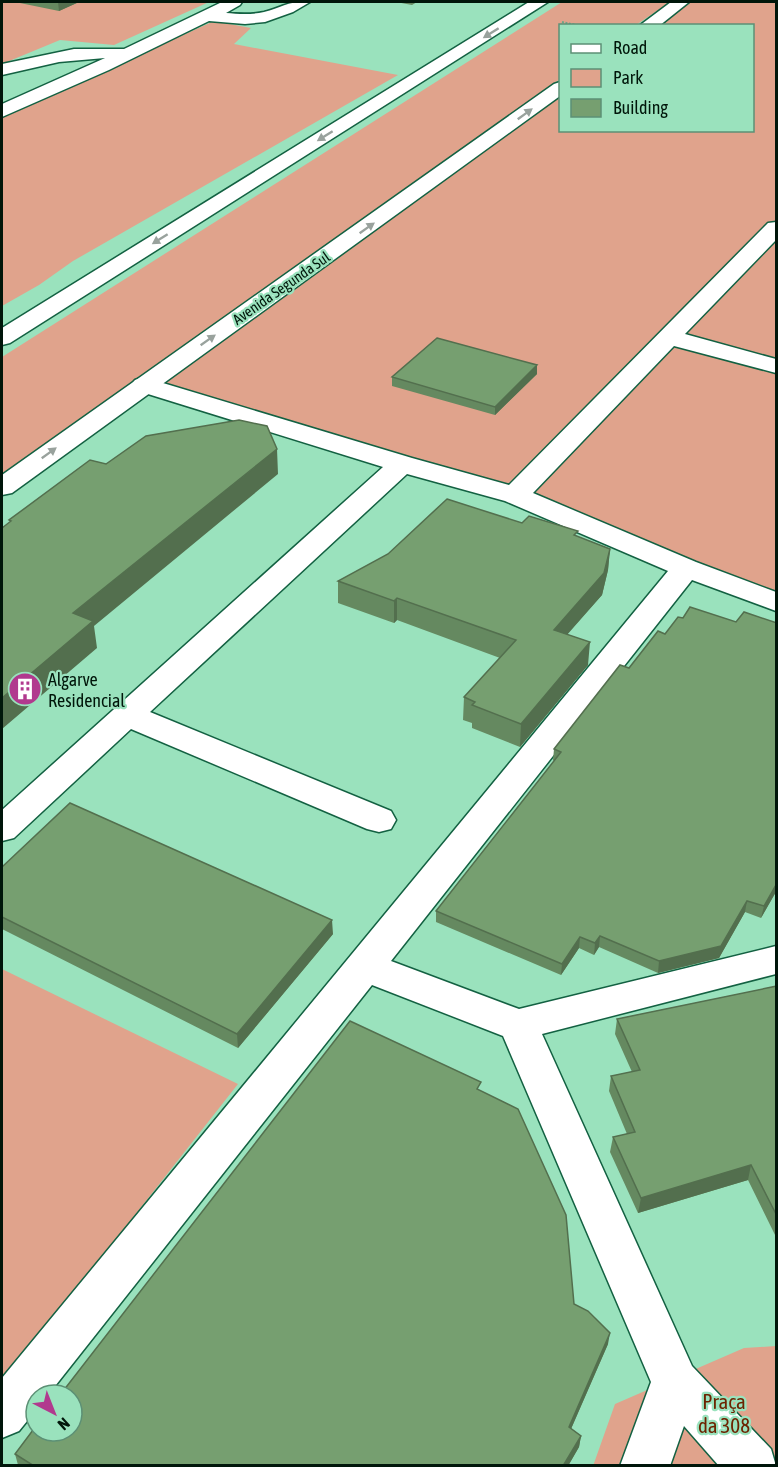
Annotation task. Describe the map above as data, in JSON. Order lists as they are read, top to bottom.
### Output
{
  "streets": {
    "street": ["Avenida Segunda Sul"]
  },
  "parks": ["Praça da 308"],
  "places": {
    "building": ["Algarve Residencial"]
  },
  "legend": ["Road", "Park", "Building"],
  "north": "bottom right"
}
